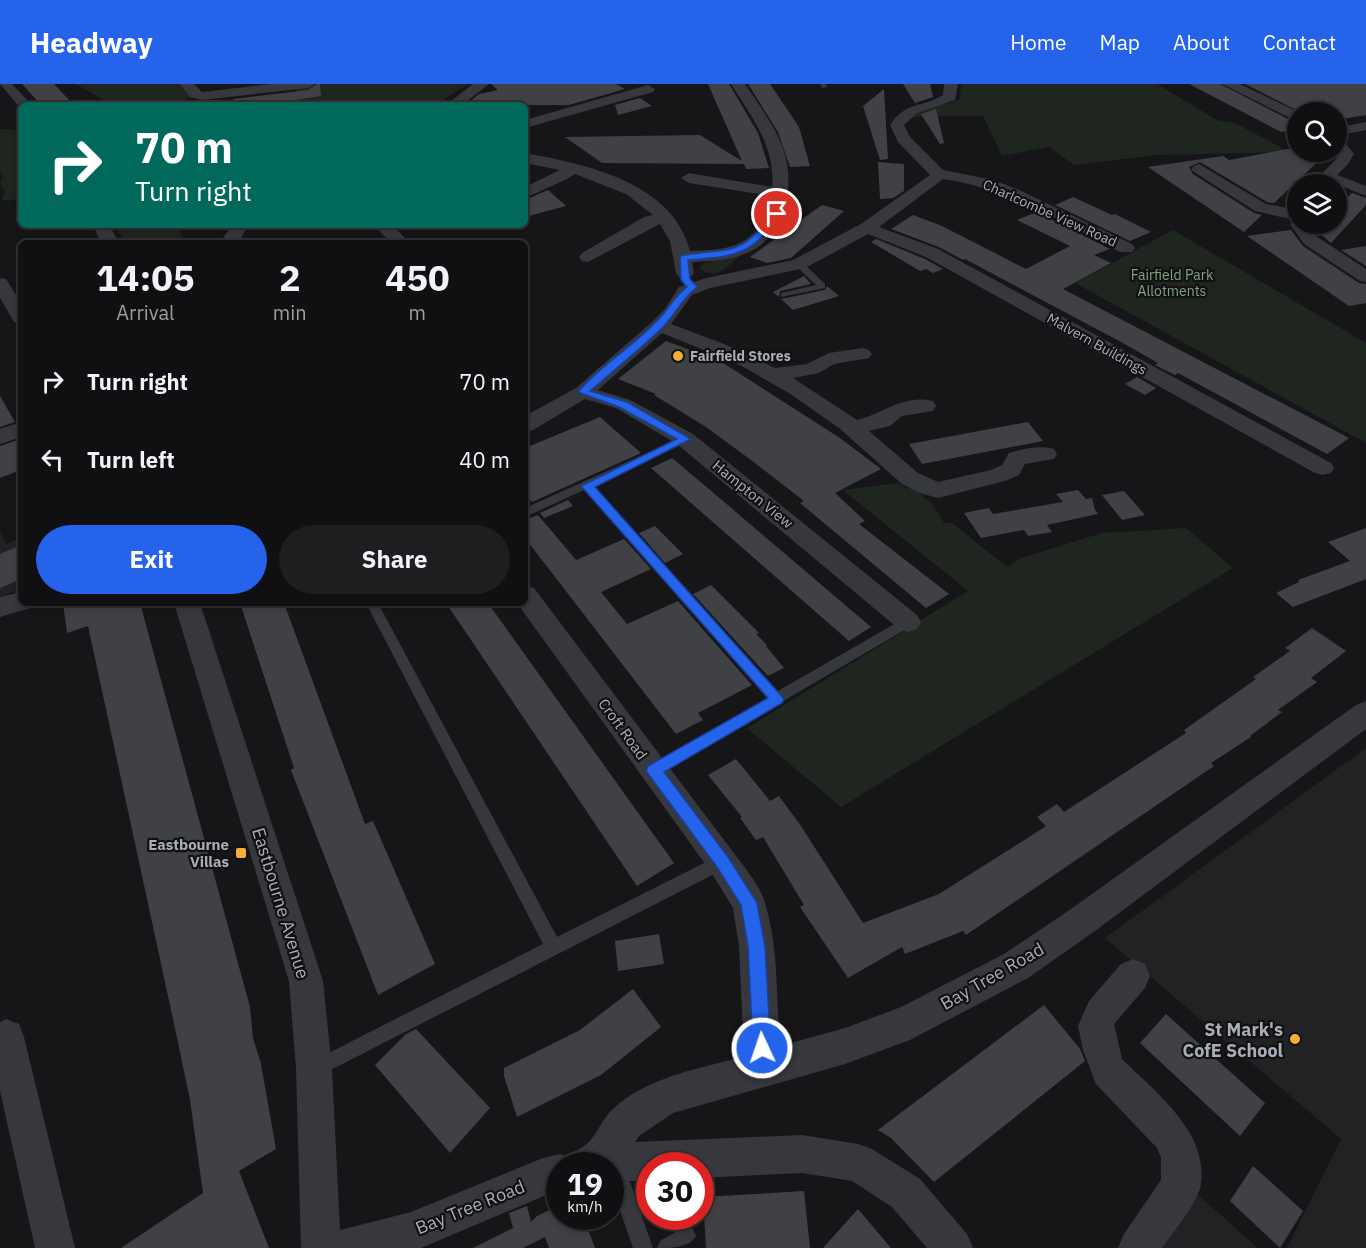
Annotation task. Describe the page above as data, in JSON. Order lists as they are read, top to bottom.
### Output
{
  "streets": {
    "street": [
      "Charlcombe View Road",
      "Malvern Buildings",
      "Hampton View",
      "Croft Road",
      "Eastbourne Avenue",
      "Bay Tree Road"
    ]
  },
  "crossings": [
    ["Croft Road", "Bay Tree Road"]
  ],
  "parks": ["Fairfield Park Allotments"],
  "places": {
    "other": ["Fairfield Stores", "St Mark's CofE School"],
    "transit": ["Eastbourne Villas"]
  },
  "page": {
    "header": "Headway",
    "nav": [
      "Home",
      "Map",
      "About",
      "Contact"
    ],
    "turn": ["70 m", "Turn right"],
    "eta": [
      "14:05",
      "Arrival",
      "2",
      "min",
      "450",
      "m"
    ],
    "list": [
      {
        "name": "Turn right",
        "value": "70 m"
      },
      {
        "name": "Turn left",
        "value": "40 m"
      }
    ],
    "buttons": ["Exit", "Share"],
    "speed": "19 km/h",
    "limit": "30"
  }
}
